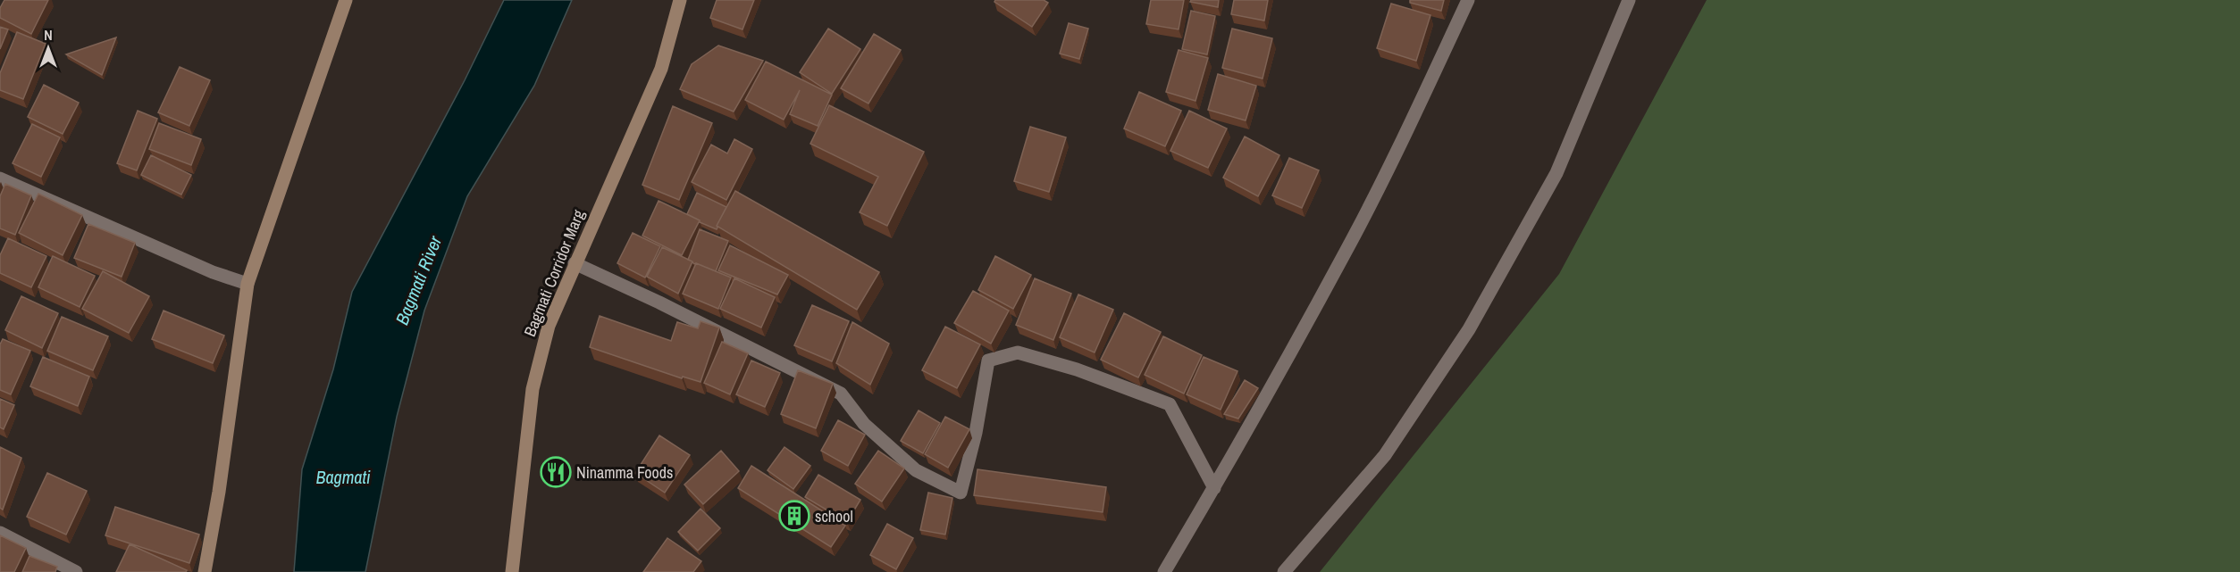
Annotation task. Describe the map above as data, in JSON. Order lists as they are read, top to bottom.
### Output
{
  "streets": {
    "street": ["Bagmati Corridor Marg"]
  },
  "water": ["Bagmati River", "Bagmati"],
  "places": {
    "restaurant": ["Ninamma Foods"],
    "building": ["school"]
  },
  "north": "top"
}
